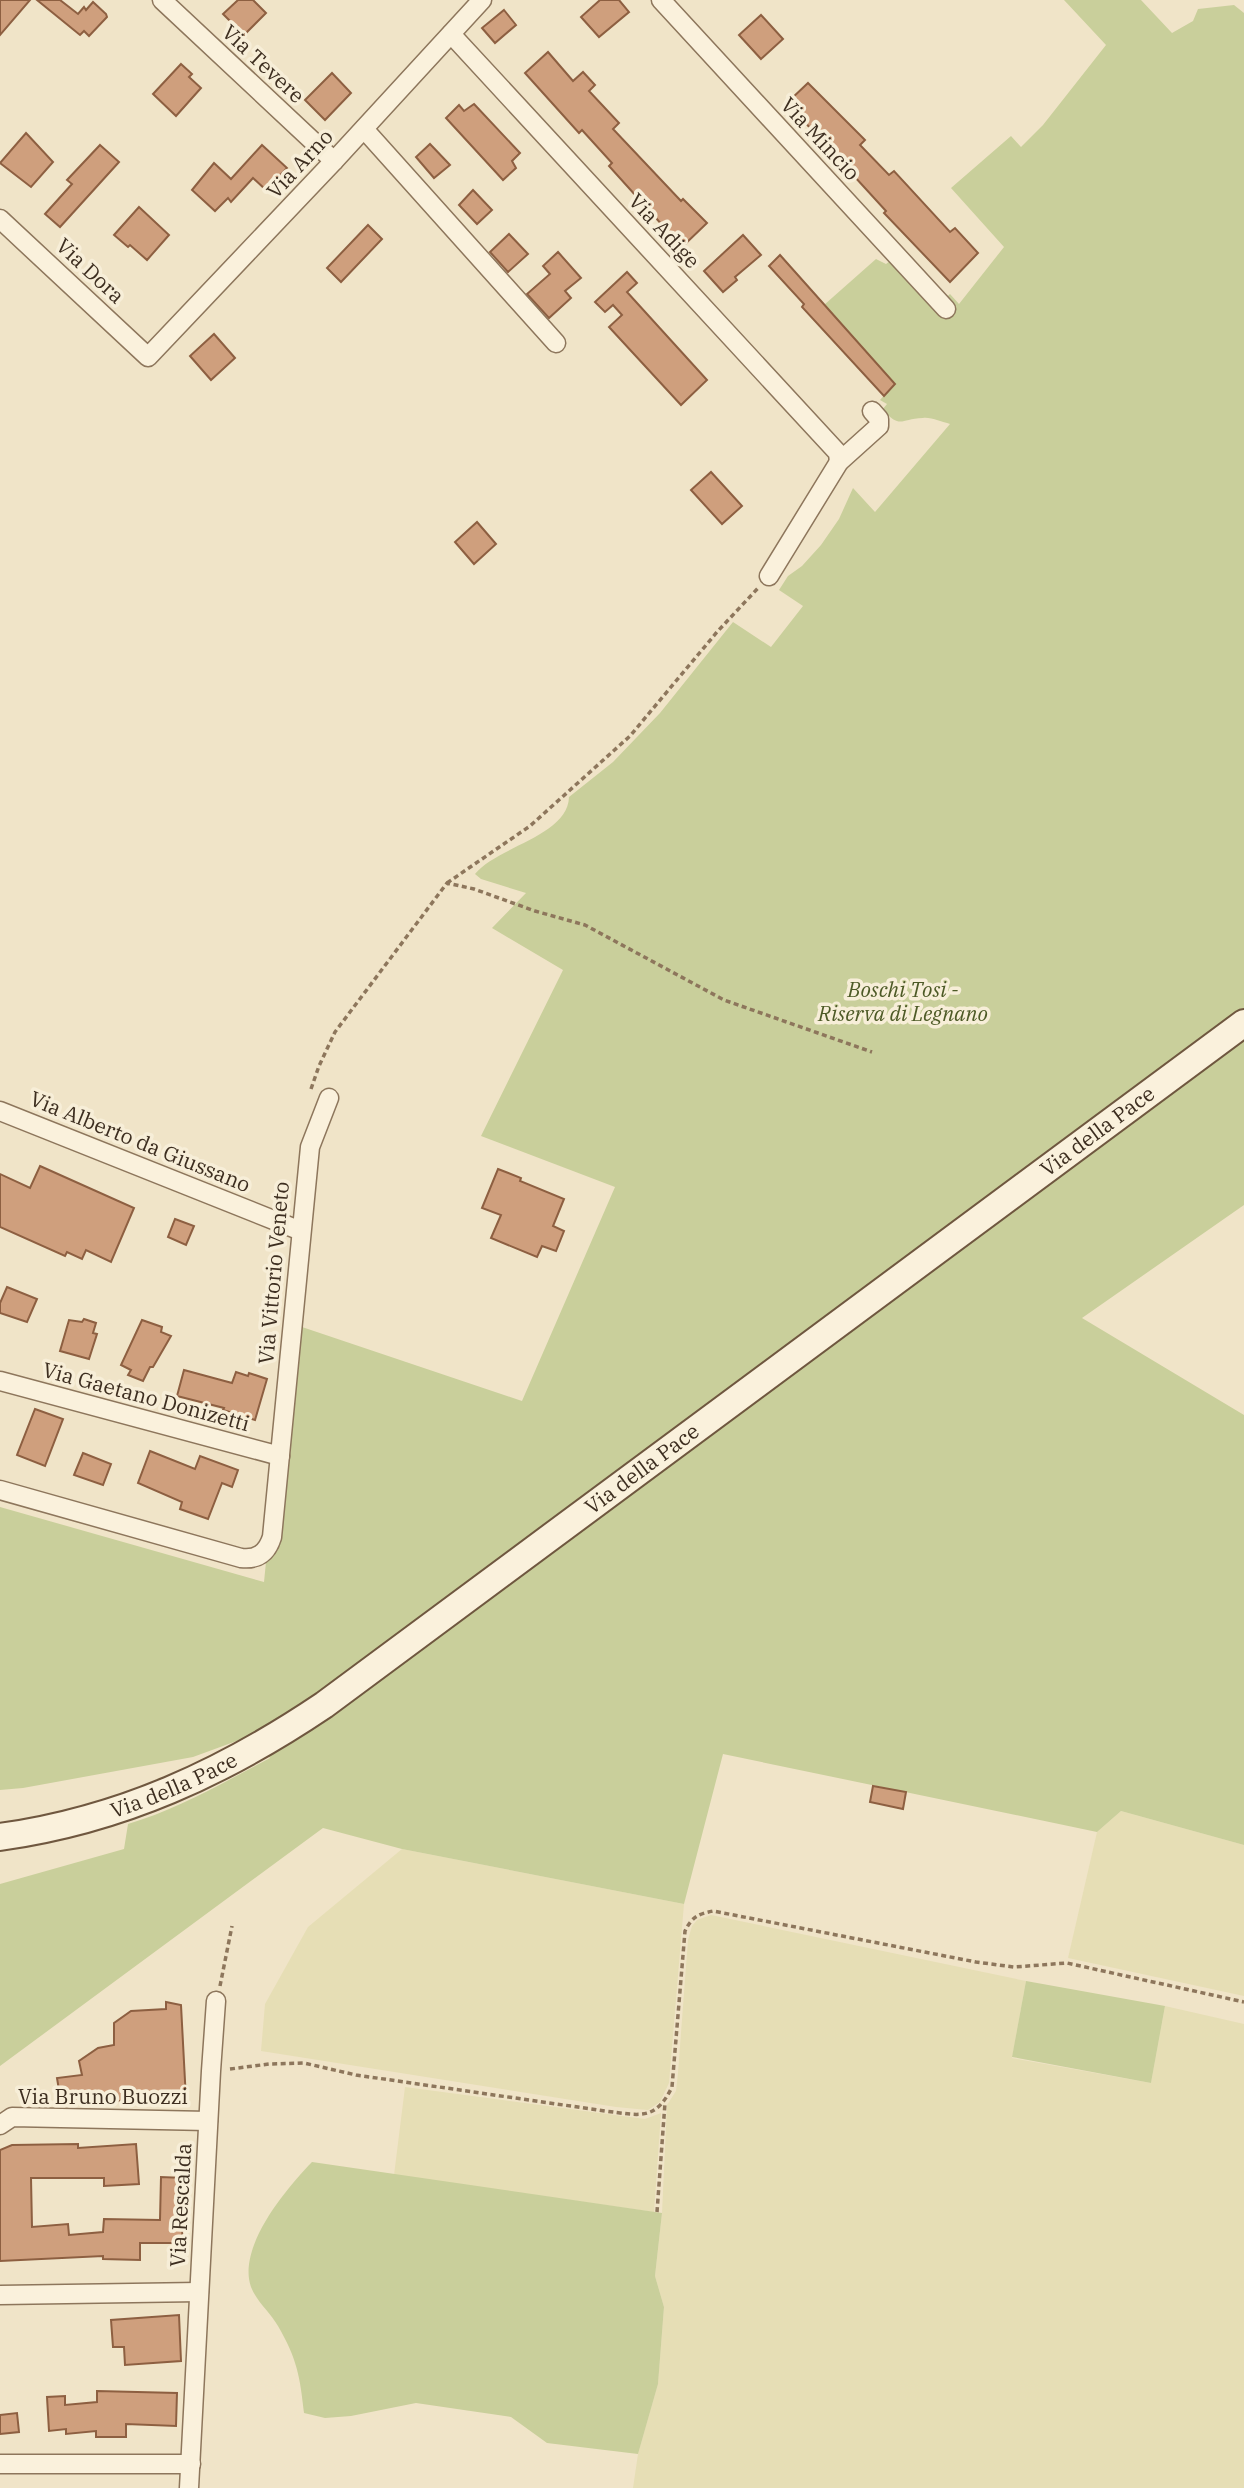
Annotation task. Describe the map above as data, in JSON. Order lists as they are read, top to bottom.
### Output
{
  "streets": {
    "main road": ["Via della Pace"],
    "street": [
      "Via Tevere",
      "Via Mincio",
      "Via Arno",
      "Via Adige",
      "Via Dora",
      "Via Alberto da Giussano",
      "Via Vittorio Veneto",
      "Via Gaetano Donizetti",
      "Via Bruno Buozzi",
      "Via Rescalda"
    ]
  },
  "crossings": [
    ["Via Tevere", "Via Arno"],
    ["Via Arno", "Via Adige"],
    ["Via Arno", "Via Dora"],
    ["Via Alberto da Giussano", "Via Vittorio Veneto"],
    ["Via Vittorio Veneto", "Via Gaetano Donizetti"],
    ["Via Bruno Buozzi", "Via Rescalda"]
  ],
  "parks": ["Boschi Tosi - Riserva di Legnano"]
}
